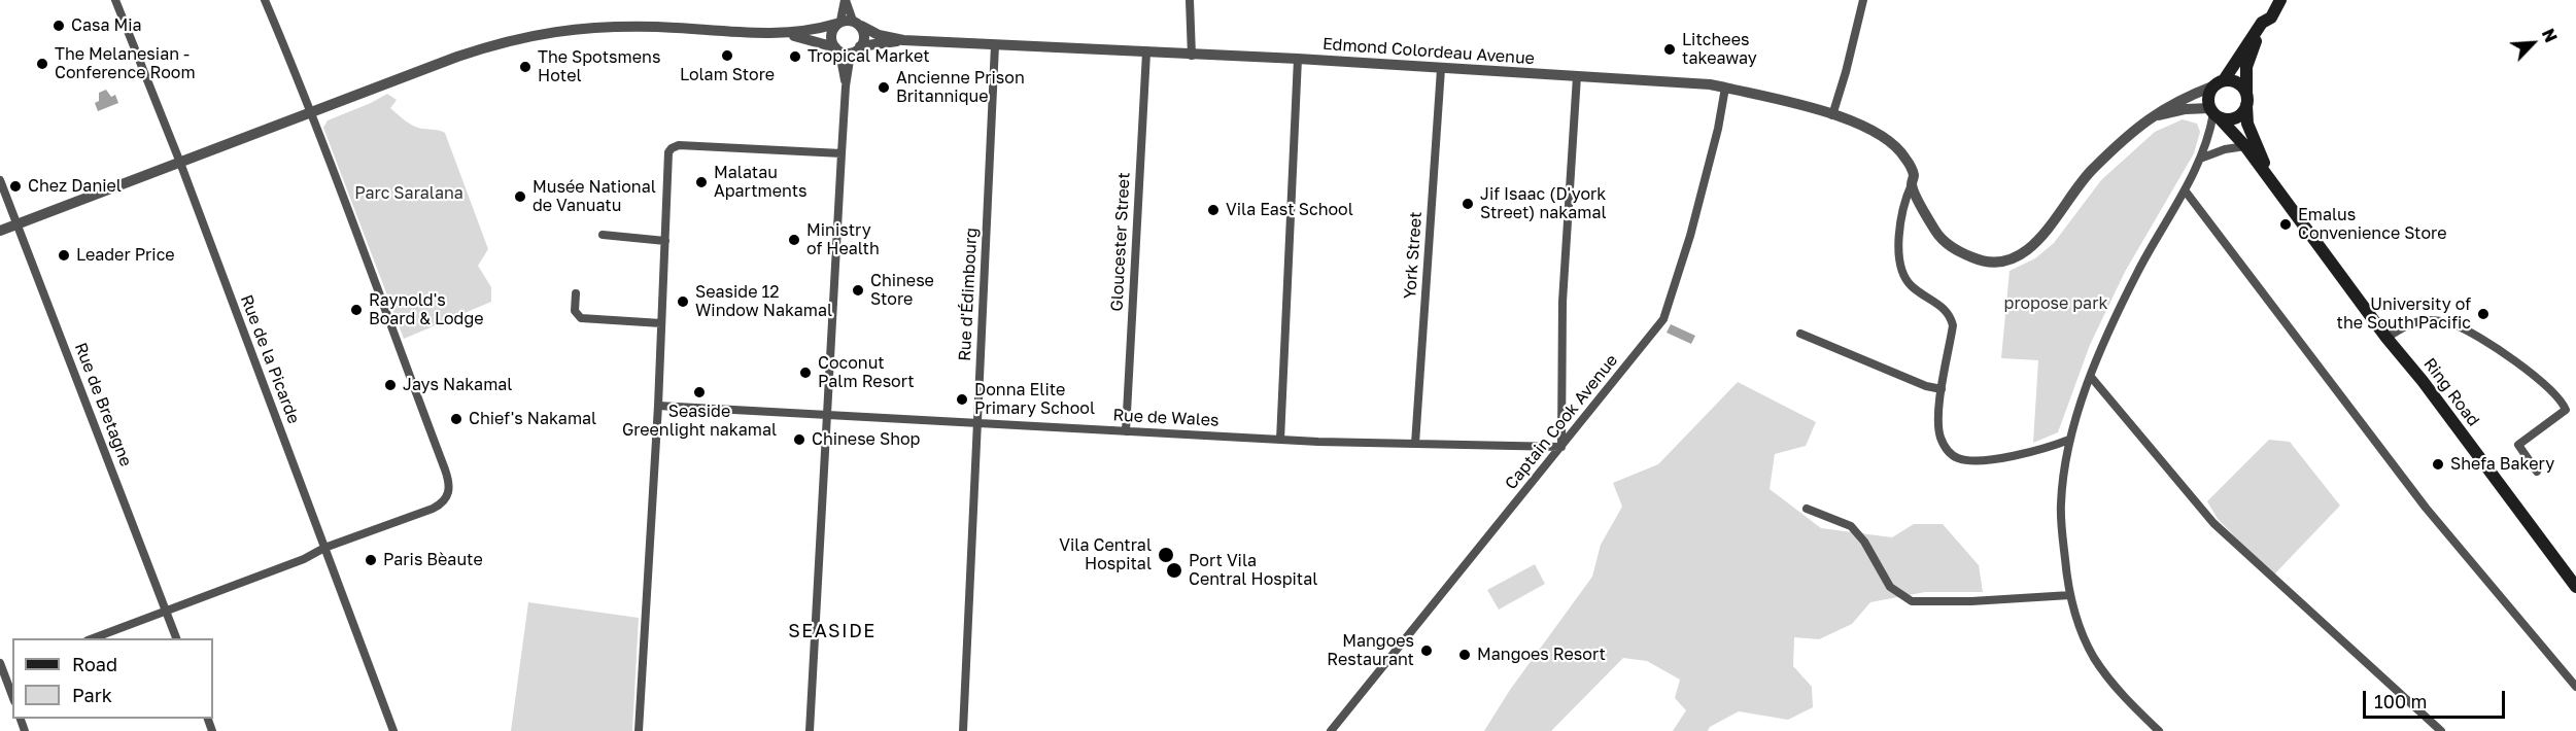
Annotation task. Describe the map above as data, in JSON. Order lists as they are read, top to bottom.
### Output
{
  "streets": {
    "main road": ["Ring Road"],
    "street": [
      "Edmond Colordeau Avenue",
      "Gloucester Street",
      "York Street",
      "Rue d'Édimbourg",
      "Rue de la Picarde",
      "Rue de Bretagne",
      "Rue de Wales",
      "Captain Cook Avenue"
    ]
  },
  "crossings": [
    ["Edmond Colordeau Avenue", "Gloucester Street"],
    ["Edmond Colordeau Avenue", "York Street"],
    ["Edmond Colordeau Avenue", "Rue d'Édimbourg"],
    ["Edmond Colordeau Avenue", "Ring Road"],
    ["Edmond Colordeau Avenue", "Captain Cook Avenue"],
    ["Gloucester Street", "Rue de Wales"],
    ["York Street", "Rue de Wales"],
    ["Rue d'Édimbourg", "Rue de Wales"],
    ["Rue de Wales", "Captain Cook Avenue"]
  ],
  "districts": ["SEASIDE"],
  "parks": ["Parc Saralana", "propose park"],
  "places": [
    "Casa Mia",
    "Litchees takeaway",
    "Lolam Store",
    "Tropical Market",
    "The Melanesian - Conference Room",
    "The Spotsmens Hotel",
    "Ancienne Prison Britannique",
    "Malatau Apartments",
    "Chez Daniel",
    "Musée National de Vanuatu",
    "Jif Isaac (D'york Street) nakamal",
    "Vila East School",
    "Emalus Convenience Store",
    "Ministry of Health",
    "Leader Price",
    "Chinese Store",
    "Seaside 12 Window Nakamal",
    "Raynold's Board & Lodge",
    "University of the South Pacific",
    "Coconut Palm Resort",
    "Jays Nakamal",
    "Seaside Greenlight nakamal",
    "Donna Elite Primary School",
    "Chief's Nakamal",
    "Chinese Shop",
    "Shefa Bakery",
    "Vila Central Hospital",
    "Paris Bèaute",
    "Port Vila Central Hospital",
    "Mangoes Restaurant",
    "Mangoes Resort"
  ],
  "legend": ["Road", "Park"],
  "scale_bar": "100 m",
  "north": "top right"
}
